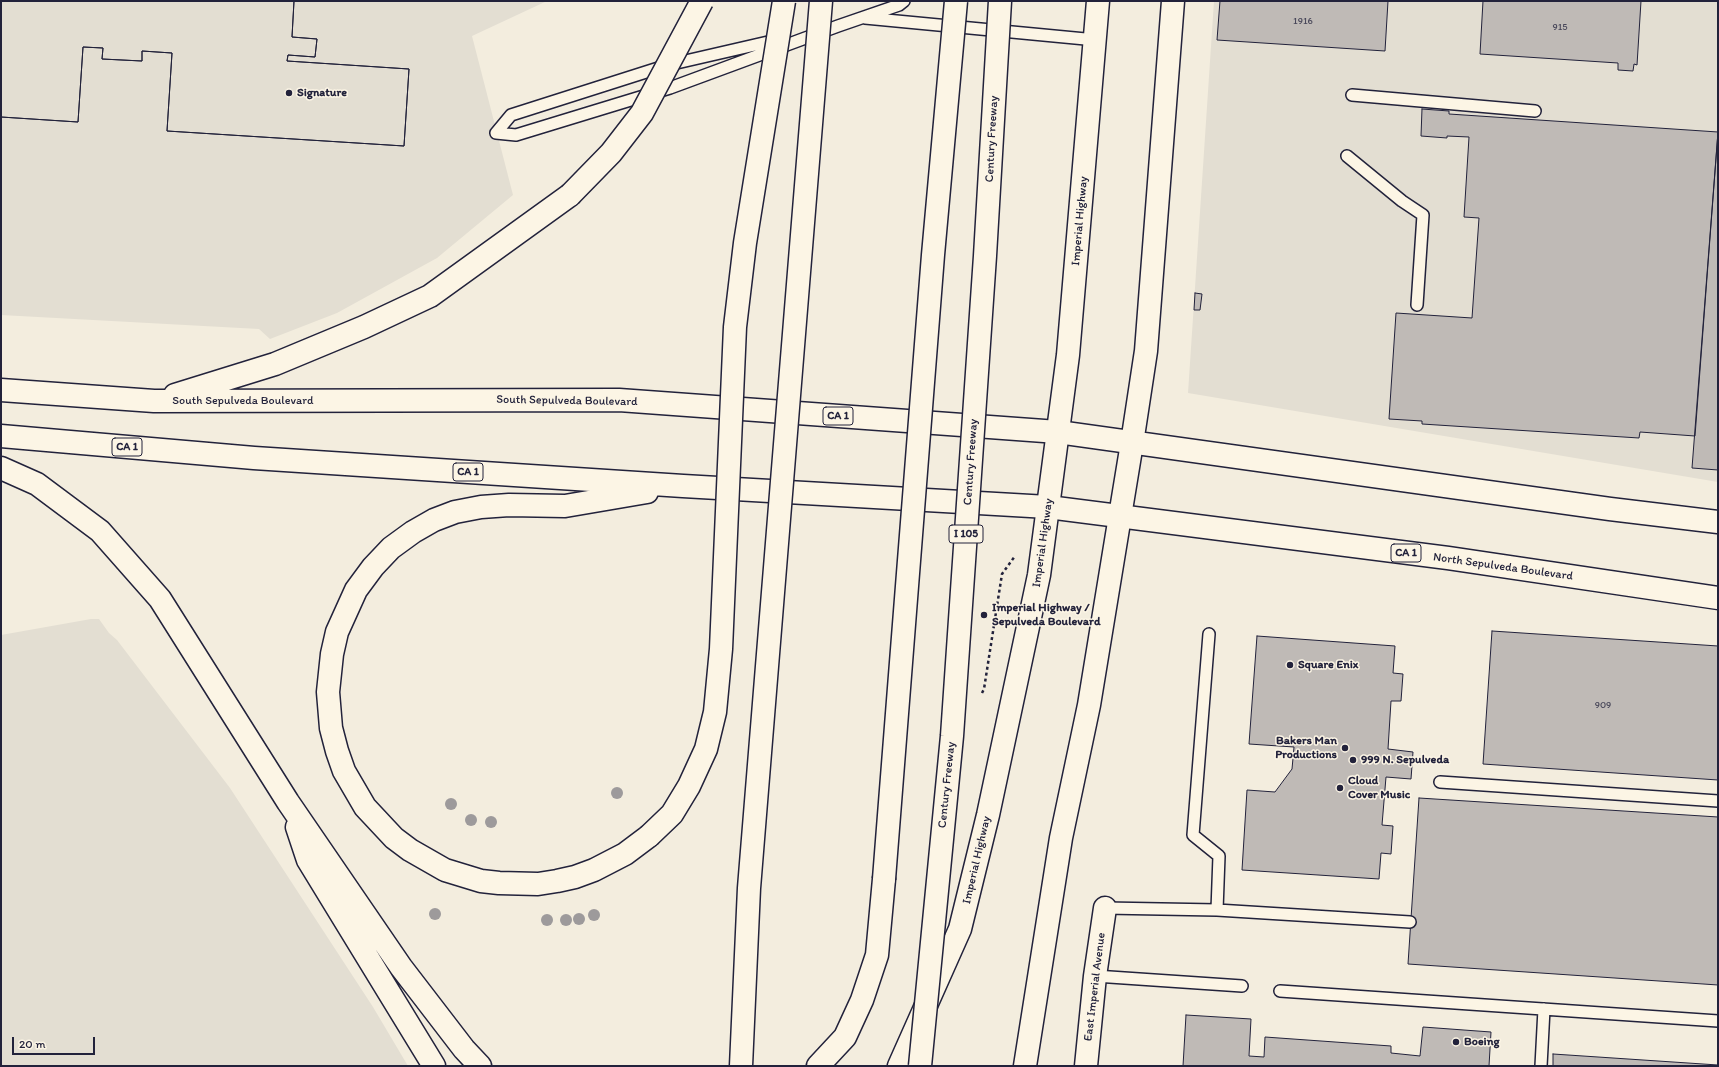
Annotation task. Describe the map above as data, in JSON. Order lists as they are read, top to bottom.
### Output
{
  "streets": {
    "main road": [
      "Century Freeway",
      "Imperial Highway",
      "South Sepulveda Boulevard",
      "CA 1",
      "I 105",
      "North Sepulveda Boulevard",
      "East Imperial Avenue"
    ]
  },
  "crossings": [
    ["Imperial Highway", "South Sepulveda Boulevard"],
    ["Imperial Highway", "CA 1"],
    ["South Sepulveda Boulevard", "CA 1"],
    ["CA 1", "North Sepulveda Boulevard"]
  ],
  "places": [
    "Signature",
    "Imperial Highway / Sepulveda Boulevard",
    "Square Enix",
    "Bakers Man Productions",
    "999 N. Sepulveda",
    "Cloud Cover Music",
    "Boeing"
  ],
  "house_numbers": ["1916", "915", "909"],
  "scale_bar": "20 m"
}
